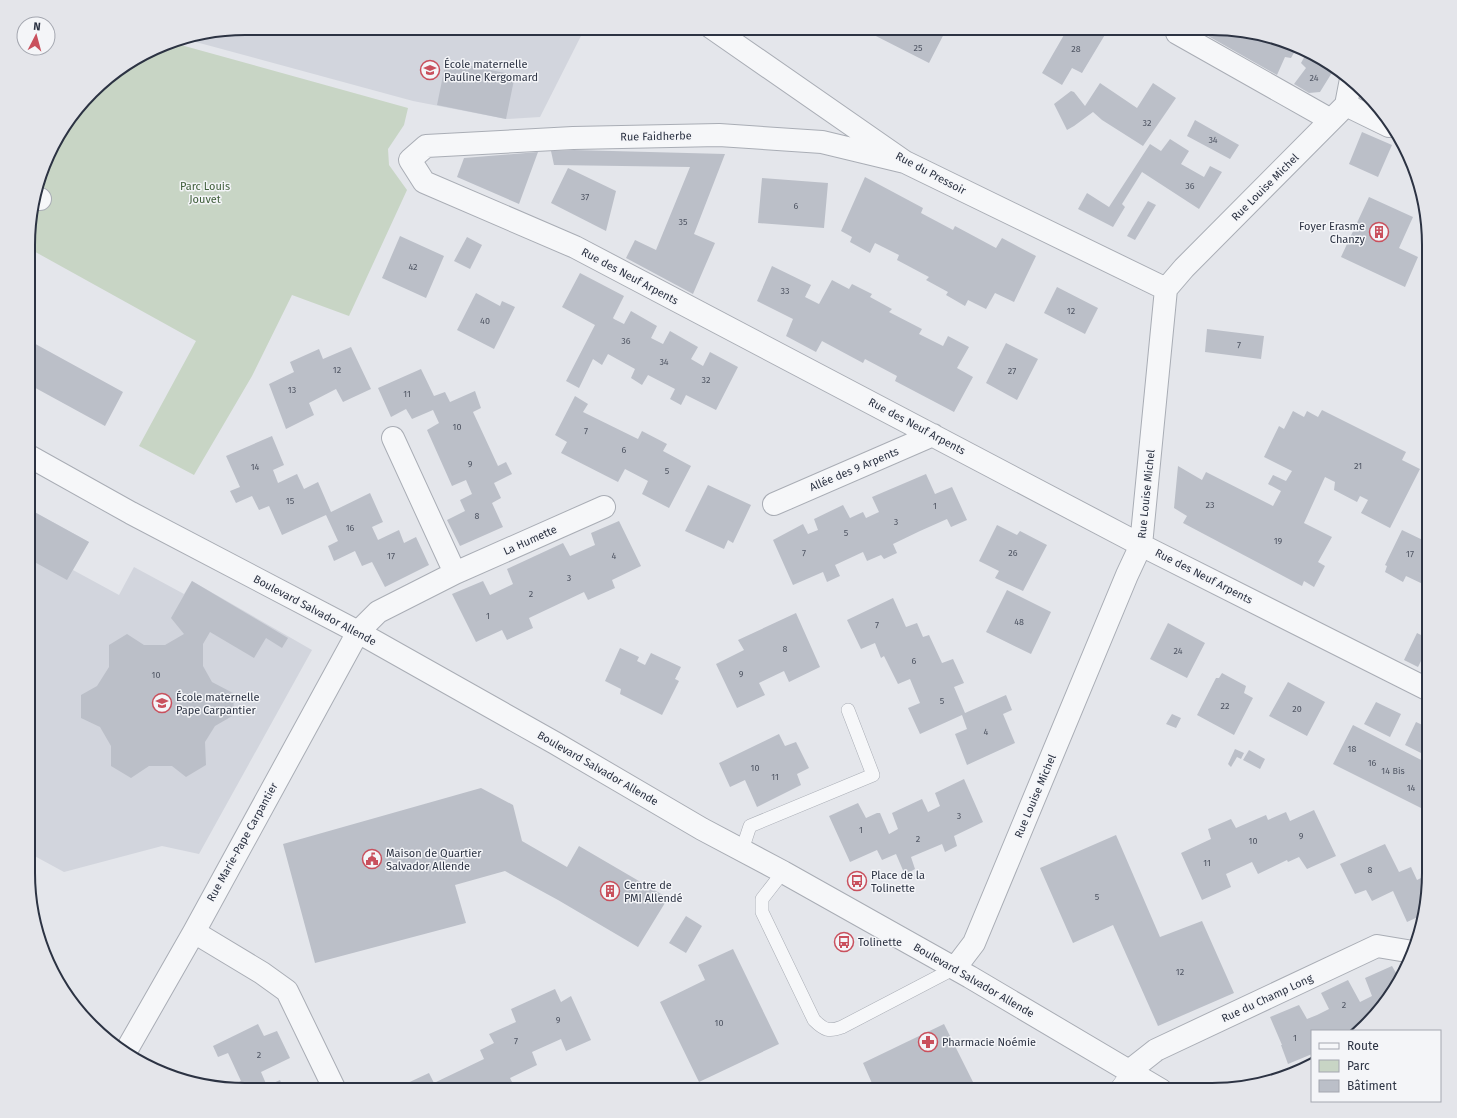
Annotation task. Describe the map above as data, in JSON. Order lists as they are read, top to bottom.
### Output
{
  "streets": {
    "street": [
      "Rue Faidherbe",
      "Rue du Pressoir",
      "Rue Louise Michel",
      "Rue des Neuf Arpents",
      "Allée des 9 Arpents",
      "La Humette",
      "Boulevard Salvador Allende",
      "Rue Marie-Pape Carpantier",
      "Rue du Champ Long"
    ]
  },
  "crossings": [
    ["Rue Faidherbe", "Rue du Pressoir"],
    ["Rue Faidherbe", "Rue des Neuf Arpents"],
    ["Rue du Pressoir", "Rue Louise Michel"],
    ["Rue Louise Michel", "Rue des Neuf Arpents"],
    ["Rue Louise Michel", "Boulevard Salvador Allende"],
    ["Rue des Neuf Arpents", "Allée des 9 Arpents"],
    ["La Humette", "Boulevard Salvador Allende"],
    ["La Humette", "Rue Marie-Pape Carpantier"],
    ["Boulevard Salvador Allende", "Rue Marie-Pape Carpantier"],
    ["Boulevard Salvador Allende", "Rue du Champ Long"]
  ],
  "parks": ["Parc Louis Jouvet"],
  "places": {
    "school or university": ["École maternelle Pauline Kergomard", "École maternelle Pape Carpantier"],
    "building": ["Foyer Erasme Chanzy", "Centre de PMI Allendé"],
    "public building": ["Maison de Quartier Salvador Allende"],
    "bus stop": ["Place de la Tolinette", "Tolinette"],
    "pharmacy": ["Pharmacie Noémie"]
  },
  "house_numbers": [
    "25",
    "28",
    "24",
    "32",
    "34",
    "36",
    "37",
    "6",
    "35",
    "42",
    "33",
    "12",
    "40",
    "36",
    "7",
    "34",
    "12",
    "27",
    "32",
    "13",
    "11",
    "10",
    "7",
    "6",
    "9",
    "21",
    "14",
    "5",
    "15",
    "23",
    "1",
    "8",
    "3",
    "16",
    "5",
    "19",
    "7",
    "26",
    "17",
    "17",
    "4",
    "3",
    "2",
    "1",
    "48",
    "7",
    "8",
    "24",
    "6",
    "9",
    "10",
    "5",
    "22",
    "20",
    "4",
    "18",
    "16",
    "10",
    "14 Bis",
    "11",
    "14",
    "3",
    "1",
    "9",
    "2",
    "10",
    "11",
    "8",
    "5",
    "12",
    "2",
    "9",
    "10",
    "1",
    "7",
    "2"
  ],
  "legend": ["Route", "Parc", "Bâtiment"],
  "north": "top"
}
